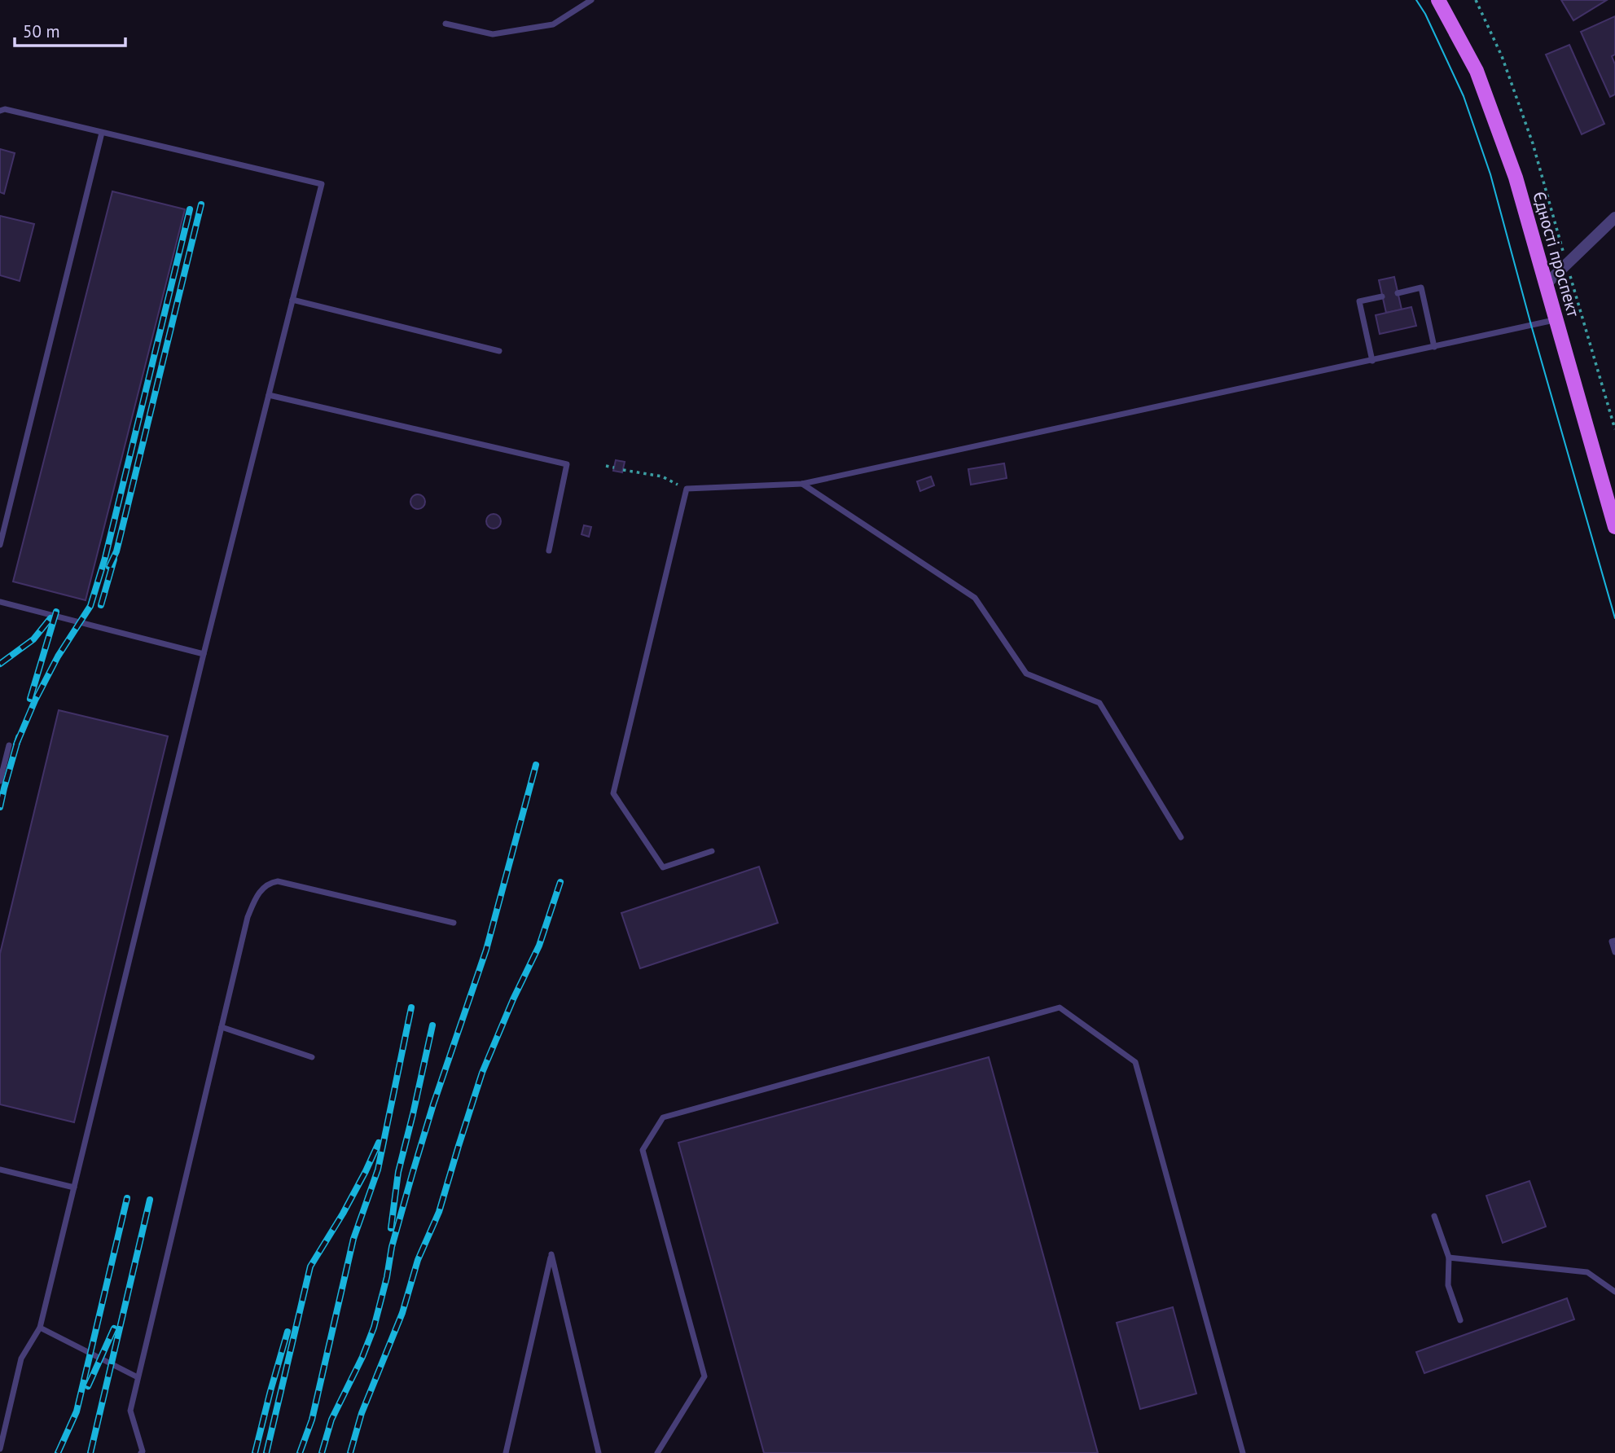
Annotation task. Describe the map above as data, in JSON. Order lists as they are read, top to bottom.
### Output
{
  "streets": {
    "main road": ["Єдності проспект"]
  },
  "scale_bar": "50 m"
}
